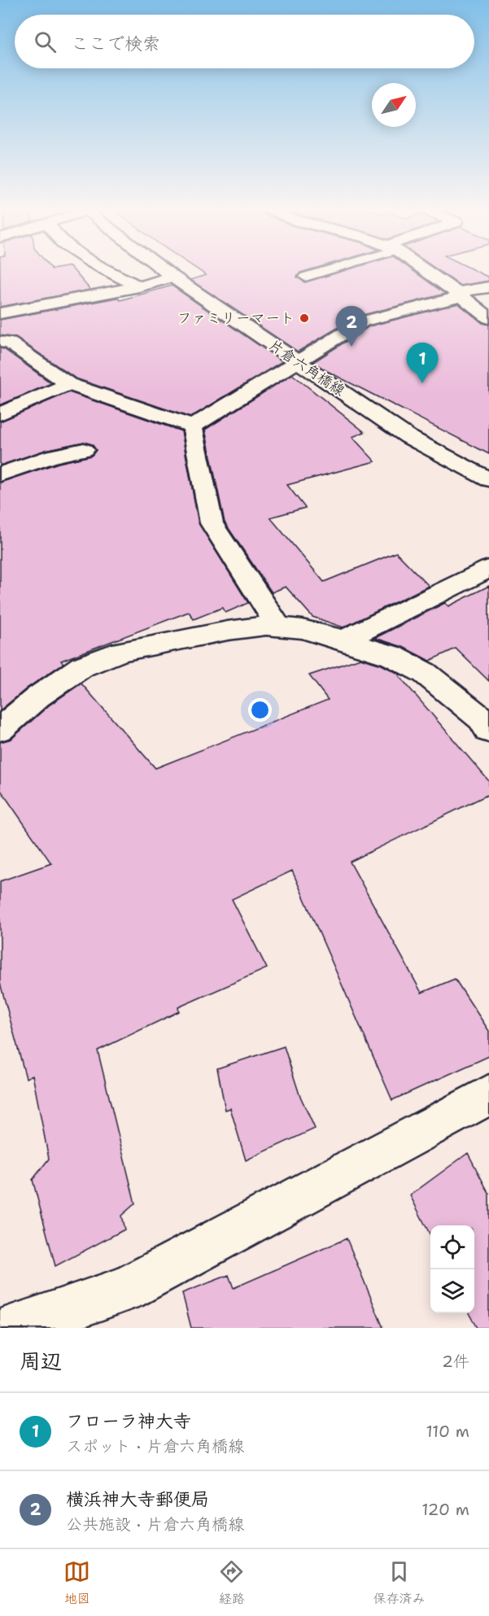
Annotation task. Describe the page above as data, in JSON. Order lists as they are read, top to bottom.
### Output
{
  "streets": {
    "street": ["片倉六角橋線"]
  },
  "places": ["ファミリーマート"],
  "north": "top right",
  "page": {
    "search": "ここで検索",
    "pins": ["2", "1"],
    "heading": ["周辺", "2件"],
    "list": [
      {
        "mark": "1",
        "name": "フローラ神大寺",
        "note": "スポット · 片倉六角橋線",
        "value": "110 m"
      },
      {
        "mark": "2",
        "name": "横浜神大寺郵便局",
        "note": "公共施設 · 片倉六角橋線",
        "value": "120 m"
      }
    ],
    "nav": ["地図", "経路", "保存済み"]
  }
}
